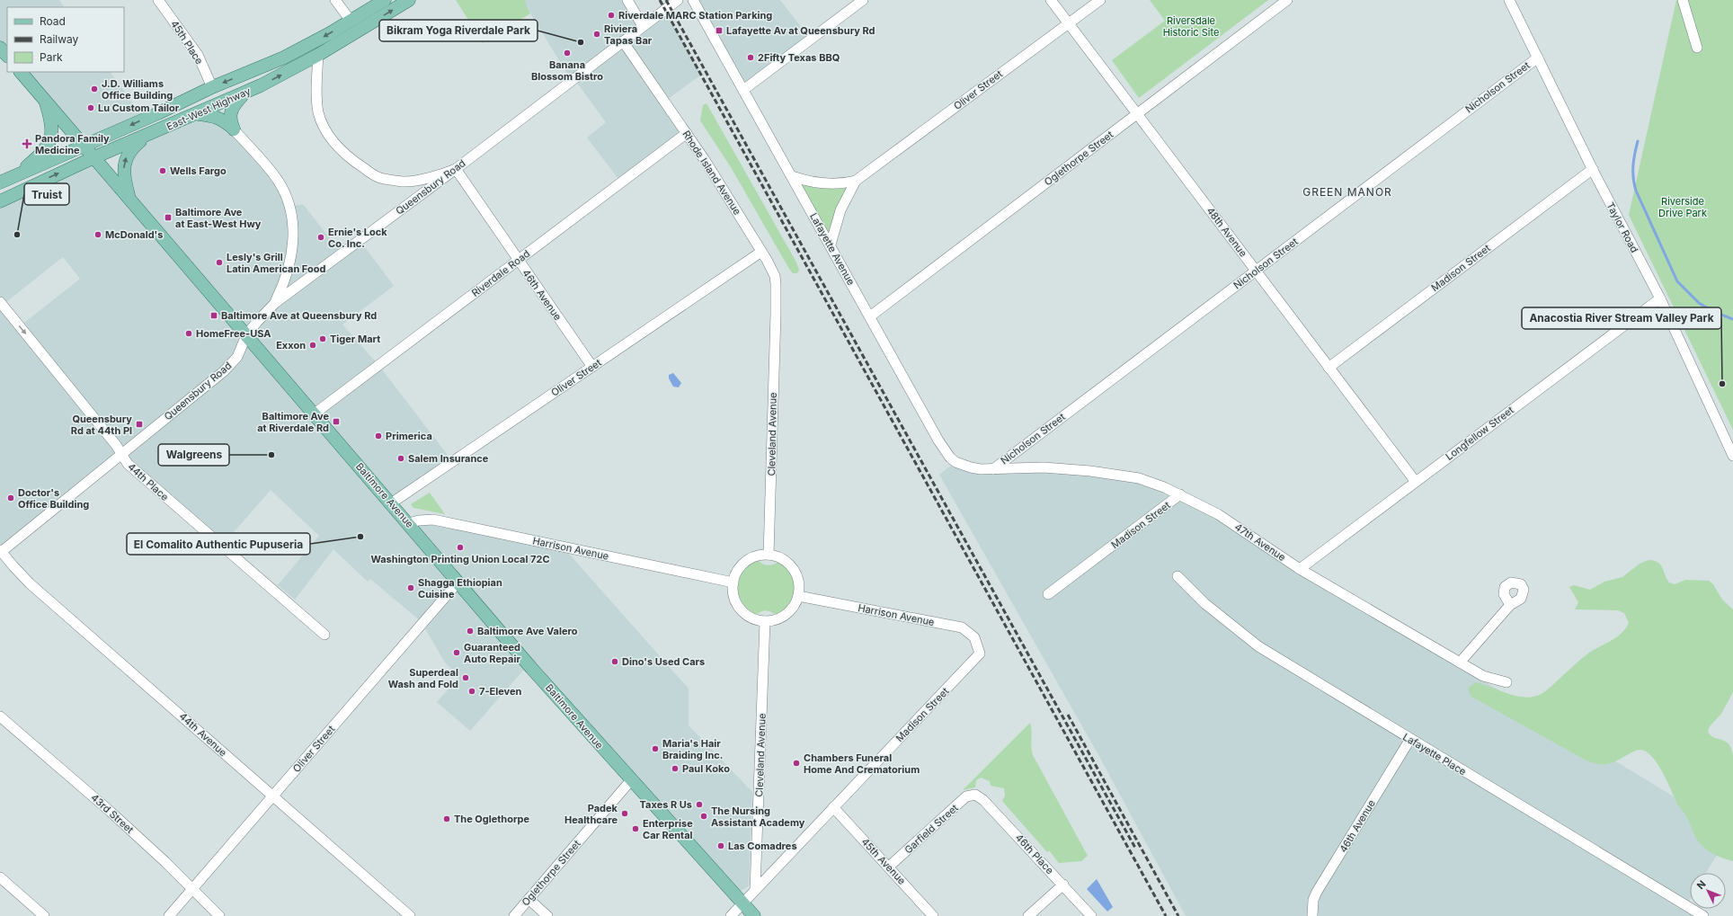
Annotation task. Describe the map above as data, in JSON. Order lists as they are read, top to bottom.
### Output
{
  "streets": {
    "main road": ["East-West Highway", "Baltimore Avenue"],
    "street": [
      "45th Place",
      "Nicholson Street",
      "Oliver Street",
      "Oglethorpe Street",
      "Rhode Island Avenue",
      "Queensbury Road",
      "Taylor Road",
      "48th Avenue",
      "Lafayette Avenue",
      "Madison Street",
      "Riverdale Road",
      "46th Avenue",
      "Longfellow Street",
      "Cleveland Avenue",
      "44th Place",
      "47th Avenue",
      "Harrison Avenue",
      "44th Avenue",
      "Lafayette Place",
      "43rd Street",
      "Garfield Street",
      "46th Place",
      "45th Avenue"
    ]
  },
  "crossings": [
    ["45th Place", "East-West Highway"],
    ["Nicholson Street", "Taylor Road"],
    ["Nicholson Street", "48th Avenue"],
    ["Nicholson Street", "Lafayette Avenue"],
    ["Nicholson Street", "47th Avenue"],
    ["Oliver Street", "Rhode Island Avenue"],
    ["Oliver Street", "48th Avenue"],
    ["Oliver Street", "Lafayette Avenue"],
    ["Oliver Street", "46th Avenue"],
    ["Oliver Street", "Baltimore Avenue"],
    ["Oliver Street", "44th Avenue"],
    ["Oliver Street", "43rd Street"],
    ["East-West Highway", "Baltimore Avenue"],
    ["Oglethorpe Street", "48th Avenue"],
    ["Oglethorpe Street", "Lafayette Avenue"],
    ["Oglethorpe Street", "Baltimore Avenue"],
    ["Rhode Island Avenue", "Queensbury Road"],
    ["Rhode Island Avenue", "Riverdale Road"],
    ["Rhode Island Avenue", "Cleveland Avenue"],
    ["Queensbury Road", "46th Avenue"],
    ["Queensbury Road", "44th Place"],
    ["Queensbury Road", "Baltimore Avenue"],
    ["Queensbury Road", "44th Avenue"],
    ["Taylor Road", "Madison Street"],
    ["Taylor Road", "Longfellow Street"],
    ["48th Avenue", "Madison Street"],
    ["48th Avenue", "Longfellow Street"],
    ["Lafayette Avenue", "47th Avenue"],
    ["Madison Street", "Cleveland Avenue"],
    ["Madison Street", "Baltimore Avenue"],
    ["Madison Street", "47th Avenue"],
    ["Madison Street", "Harrison Avenue"],
    ["Madison Street", "45th Avenue"],
    ["Riverdale Road", "46th Avenue"],
    ["Riverdale Road", "Baltimore Avenue"],
    ["46th Avenue", "Lafayette Place"],
    ["Longfellow Street", "47th Avenue"],
    ["Cleveland Avenue", "Harrison Avenue"],
    ["Baltimore Avenue", "Harrison Avenue"],
    ["Garfield Street", "46th Place"],
    ["Garfield Street", "45th Avenue"]
  ],
  "one_way": ["44th Place"],
  "districts": ["GREEN MANOR"],
  "parks": ["Riversdale Historic Site", "Riverside Drive Park"],
  "places": {
    "other": [
      "Riverdale MARC Station Parking",
      "Riviera Tapas Bar",
      "Bikram Yoga Riverdale Park",
      "Banana Blossom Bistro",
      "2Fifty Texas BBQ",
      "J.D. Williams Office Building",
      "Lu Custom Tailor",
      "Wells Fargo",
      "Truist",
      "McDonald's",
      "Ernie's Lock Co. Inc.",
      "Lesly's Grill Latin American Food",
      "HomeFree-USA",
      "Tiger Mart",
      "Exxon",
      "Anacostia River Stream Valley Park",
      "Primerica",
      "Walgreens",
      "Salem Insurance",
      "Doctor's Office Building",
      "El Comalito Authentic Pupuseria",
      "Washington Printing Union Local 72C",
      "Shagga Ethiopian Cuisine",
      "Baltimore Ave Valero",
      "Guaranteed Auto Repair",
      "Dino's Used Cars",
      "Superdeal Wash and Fold",
      "7-Eleven",
      "Maria's Hair Braiding Inc.",
      "Chambers Funeral Home And Crematorium",
      "Paul Koko",
      "Taxes R Us",
      "Padek Healthcare",
      "The Nursing Assistant Academy",
      "The Oglethorpe",
      "Enterprise Car Rental",
      "Las Comadres"
    ],
    "transit": [
      "Lafayette Av at Queensbury Rd",
      "Baltimore Ave at East-West Hwy",
      "Baltimore Ave at Queensbury Rd",
      "Baltimore Ave at Riverdale Rd",
      "Queensbury Rd at 44th Pl"
    ],
    "health": ["Pandora Family Medicine"]
  },
  "legend": ["Road", "Railway", "Park"],
  "north": "top left"
}
